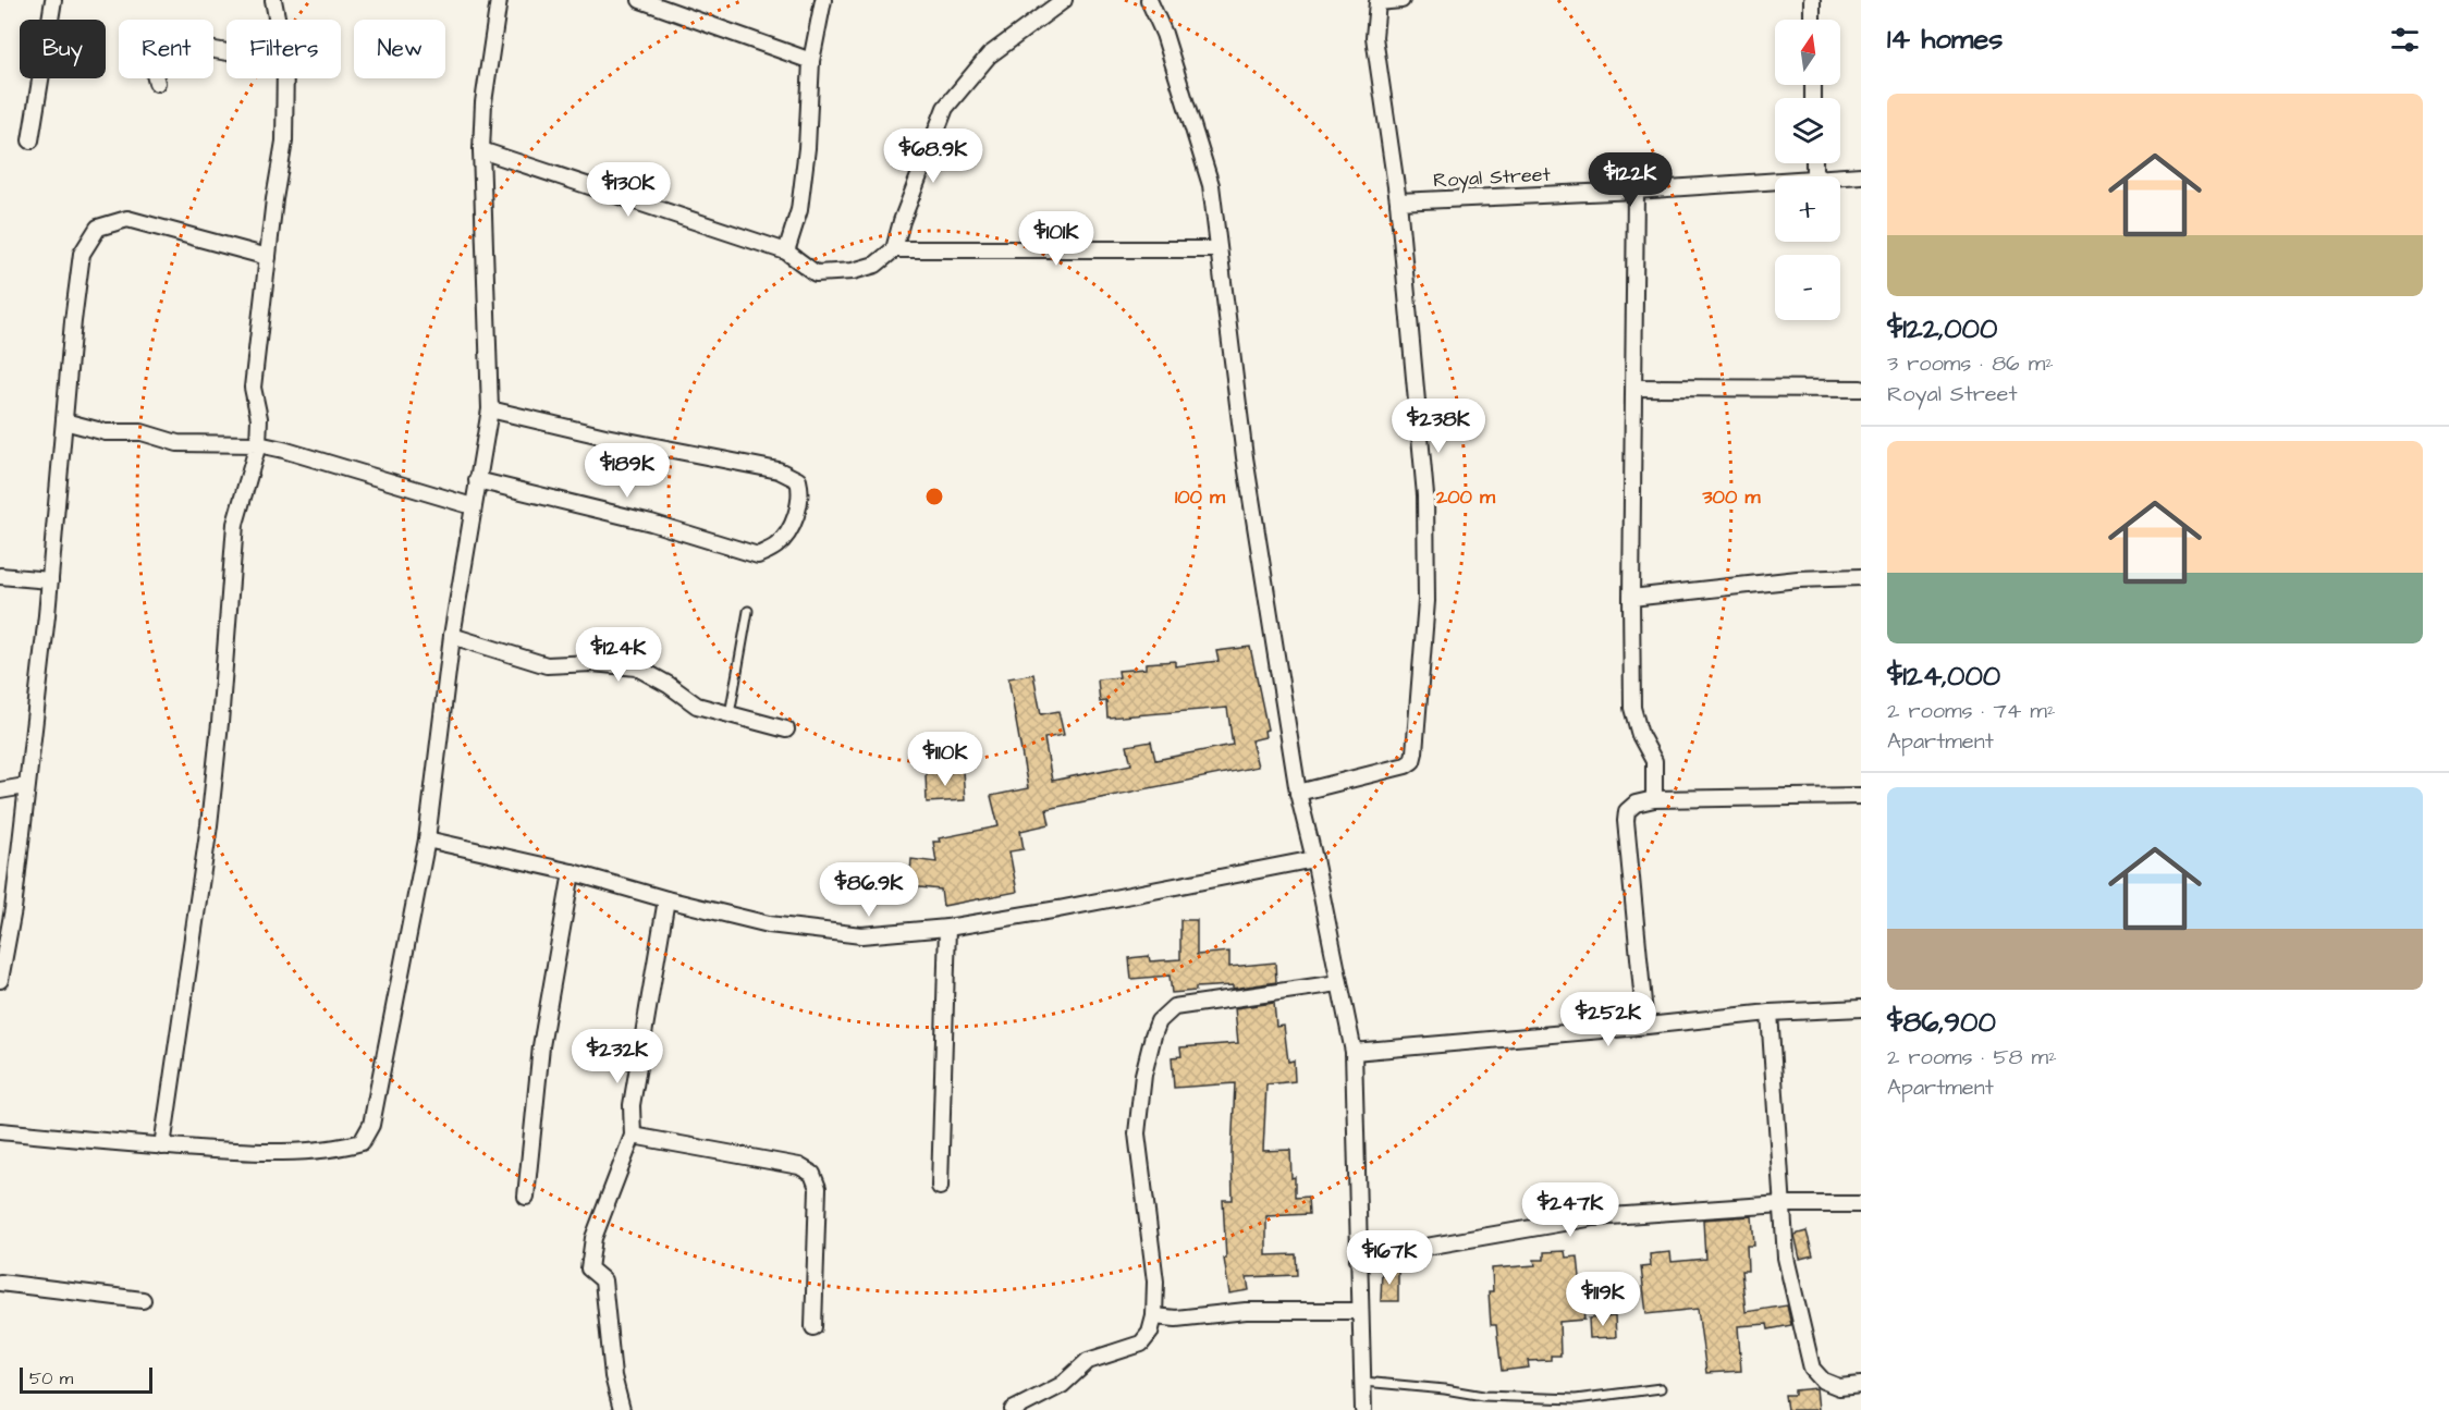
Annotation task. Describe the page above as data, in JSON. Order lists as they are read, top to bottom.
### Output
{
  "streets": {
    "street": ["Royal Street"]
  },
  "scale_bar": "50 m",
  "north": "top",
  "page": {
    "heading": "14 homes",
    "map_buttons": ["+", "−"],
    "chip": [
      "Buy",
      "Rent",
      "Filters",
      "New"
    ],
    "list": [
      {
        "name": "$122,000",
        "note": "3 rooms · 86 m² · Royal Street"
      },
      {
        "name": "$124,000",
        "note": "2 rooms · 74 m² · Apartment"
      },
      {
        "name": "$86,900",
        "note": "2 rooms · 58 m² · Apartment"
      }
    ],
    "price": [
      "$68.9K",
      "$122K",
      "$130K",
      "$101K",
      "$238K",
      "$189K",
      "$124K",
      "$110K",
      "$86.9K",
      "$252K",
      "$232K",
      "$247K",
      "$167K",
      "$119K"
    ],
    "scale": "50 m"
  },
  "rings": ["100 m", "200 m", "300 m"]
}
